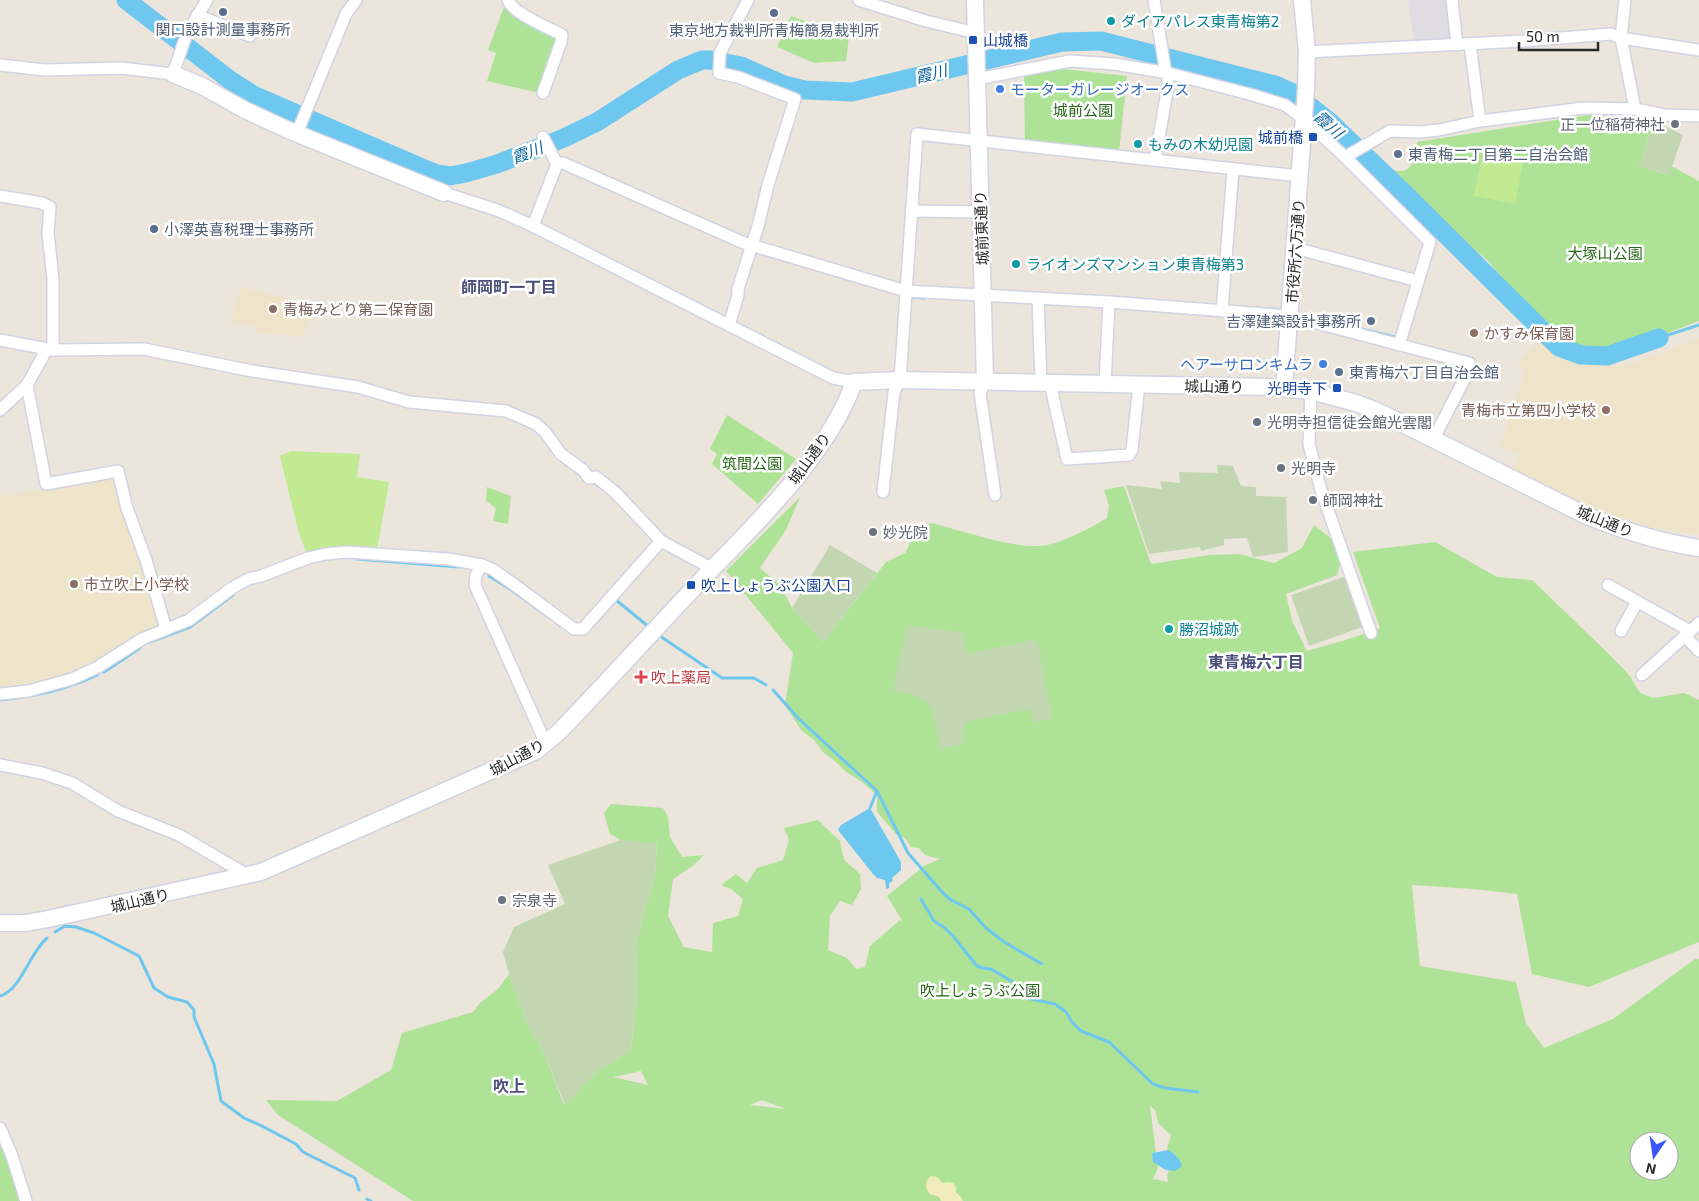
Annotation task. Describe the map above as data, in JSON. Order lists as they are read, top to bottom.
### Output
{
  "streets": {
    "street": ["城前東通り", "市役所六万通り", "城山通り"]
  },
  "crossings": [
    ["城前東通り", "城山通り"],
    ["市役所六万通り", "城山通り"]
  ],
  "districts": ["師岡町一丁目", "東青梅六丁目", "吹上"],
  "water": ["霞川"],
  "parks": [
    "城前公園",
    "大塚山公園",
    "筑間公園",
    "吹上しょうぶ公園"
  ],
  "places": {
    "other": [
      "関口設計測量事務所",
      "東京地方裁判所青梅簡易裁判所",
      "ダイアパレス東青梅第2",
      "モーターガレージオークス",
      "正一位稲荷神社",
      "もみの木幼児園",
      "東青梅二丁目第二自治会館",
      "小澤英喜税理士事務所",
      "ライオンズマンション東青梅第3",
      "青梅みどり第二保育園",
      "吉澤建築設計事務所",
      "かすみ保育園",
      "ヘアーサロンキムラ",
      "東青梅六丁目自治会館",
      "青梅市立第四小学校",
      "光明寺担信徒会館光雲閣",
      "光明寺",
      "師岡神社",
      "妙光院",
      "市立吹上小学校",
      "勝沼城跡",
      "宗泉寺"
    ],
    "transit": [
      "山城橋",
      "城前橋",
      "光明寺下",
      "吹上しょうぶ公園入口"
    ],
    "health": ["吹上薬局"]
  },
  "scale_bar": "50 m",
  "north": "bottom"
}
